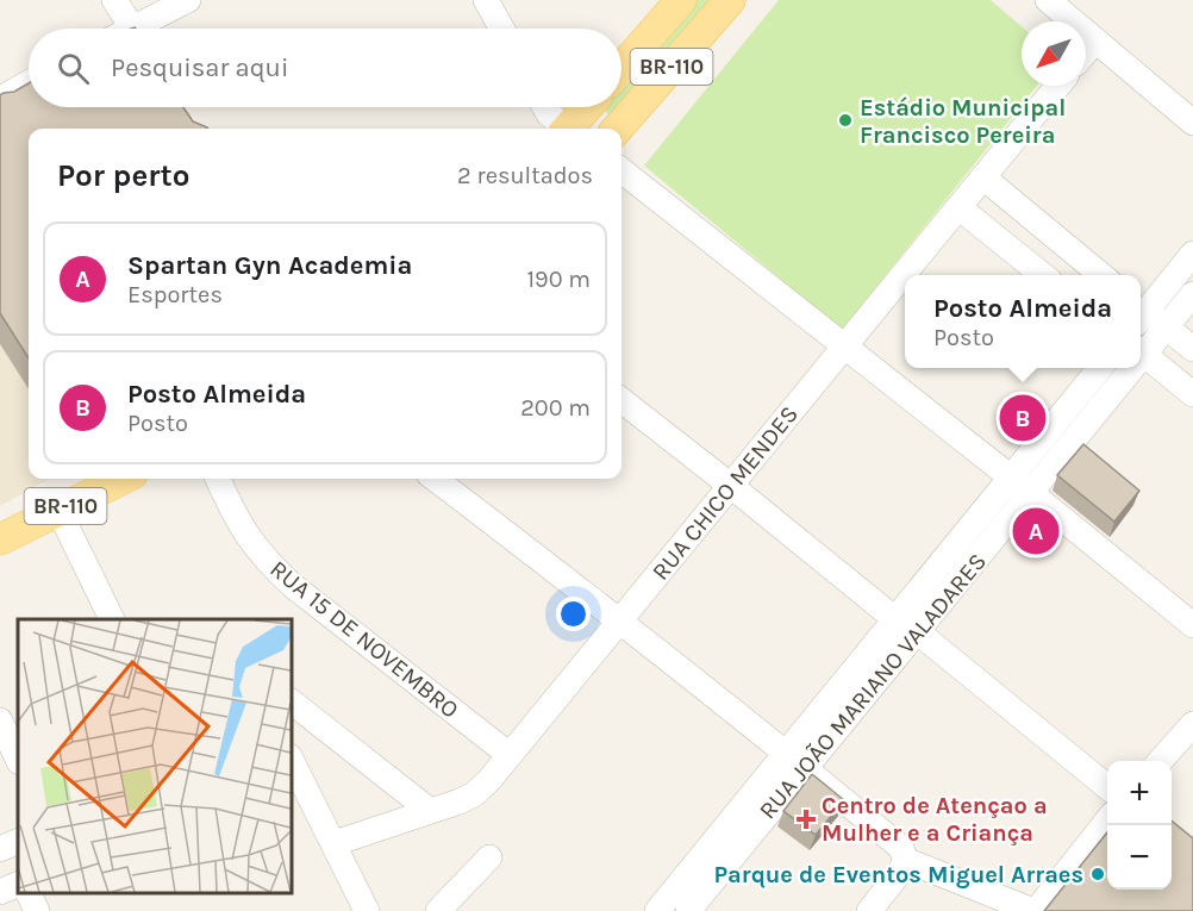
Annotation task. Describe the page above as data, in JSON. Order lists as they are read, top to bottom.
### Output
{
  "streets": {
    "main road": ["BR-110"],
    "street": ["RUA CHICO MENDES", "RUA 15 DE NOVEMBRO", "RUA JOÃO MARIANO VALADARES"]
  },
  "crossings": [
    ["RUA CHICO MENDES", "RUA 15 DE NOVEMBRO"]
  ],
  "places": {
    "other": ["Estádio Municipal Francisco Pereira", "Parque de Eventos Miguel Arraes"],
    "health": ["Centro de Atençao a Mulher e a Criança"]
  },
  "north": "bottom left",
  "page": {
    "search": "Pesquisar aqui",
    "heading": ["Por perto", "2 resultados"],
    "list": [
      {
        "mark": "A",
        "name": "Spartan Gyn Academia",
        "note": "Esportes",
        "value": "190 m"
      },
      {
        "mark": "B",
        "name": "Posto Almeida",
        "note": "Posto",
        "value": "200 m"
      }
    ],
    "popup": ["Posto Almeida", "Posto"],
    "pins": ["B", "A"],
    "map_buttons": ["+", "−"]
  }
}
